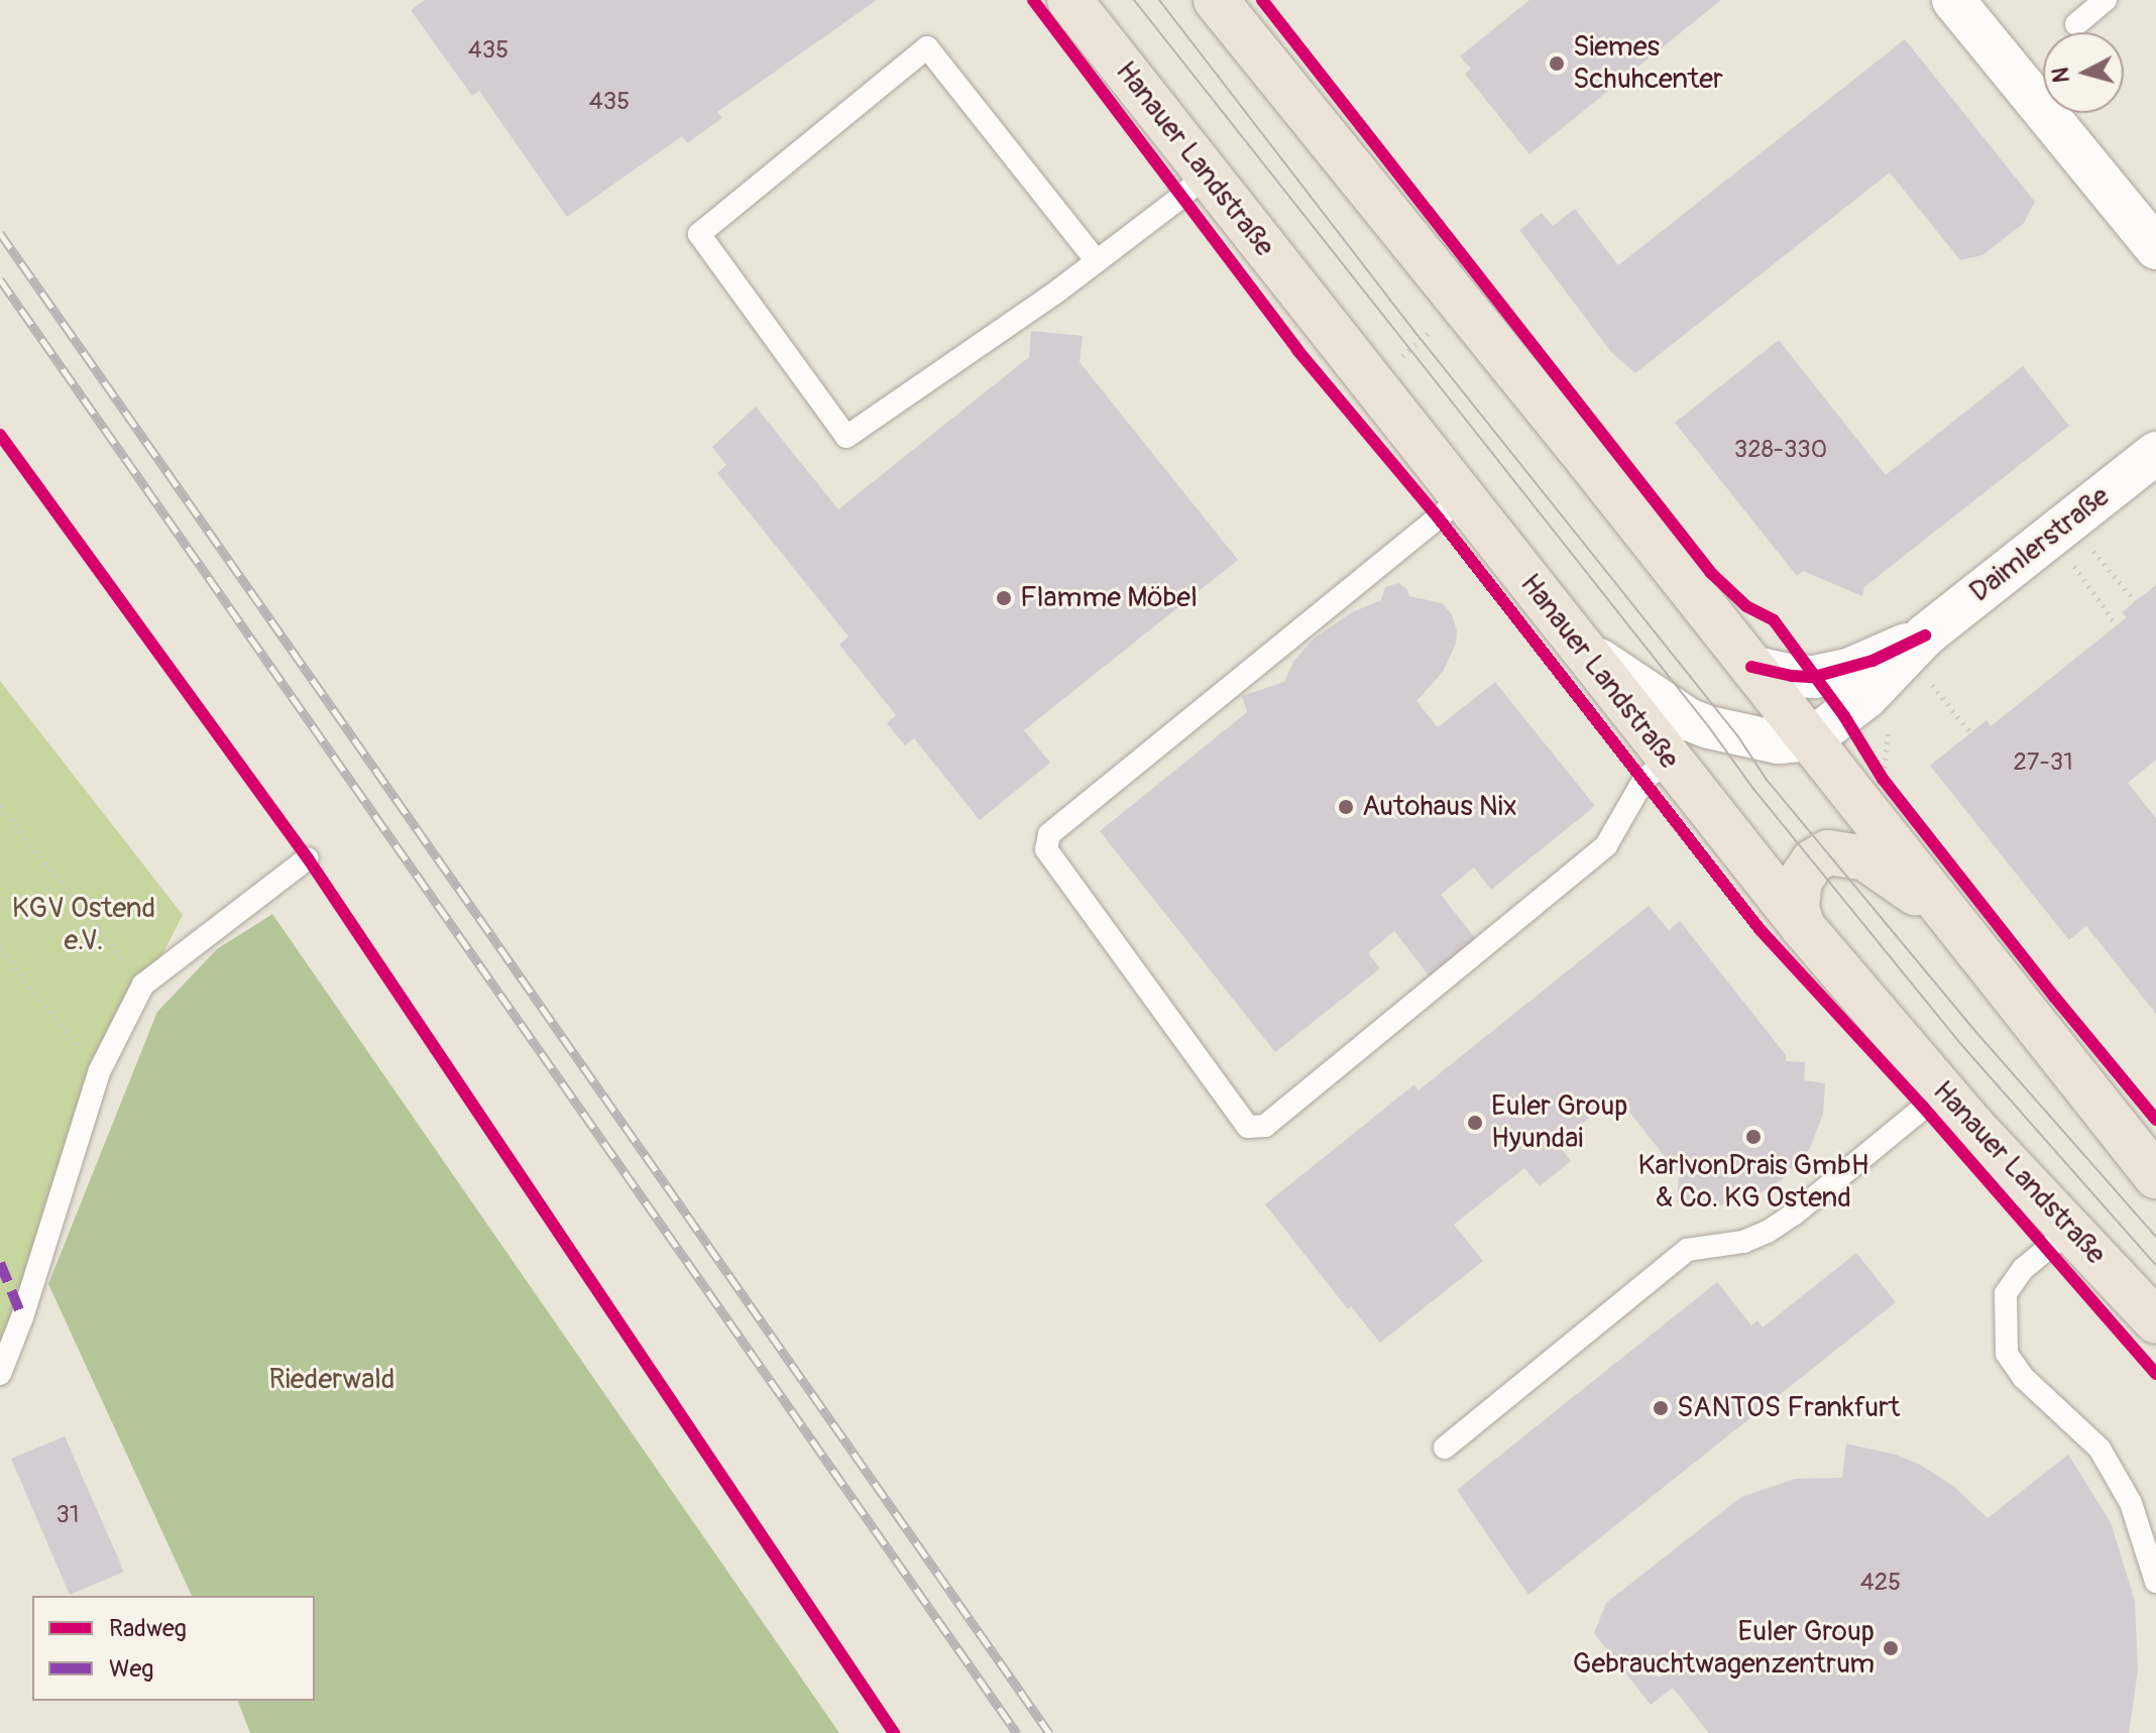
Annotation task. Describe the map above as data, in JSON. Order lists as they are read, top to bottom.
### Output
{
  "streets": {
    "main road": ["Hanauer Landstraße"],
    "street": ["Daimlerstraße"]
  },
  "parks": ["KGV Ostend e.V.", "Riederwald"],
  "places": [
    "Siemes Schuhcenter",
    "Flamme Möbel",
    "Autohaus Nix",
    "Euler Group Hyundai",
    "KarlvonDrais GmbH & Co. KG Ostend",
    "SANTOS Frankfurt",
    "Euler Group Gebrauchtwagenzentrum"
  ],
  "house_numbers": [
    "435",
    "435",
    "328-330",
    "27-31",
    "31",
    "425"
  ],
  "legend": ["Radweg", "Weg"],
  "north": "left"
}
